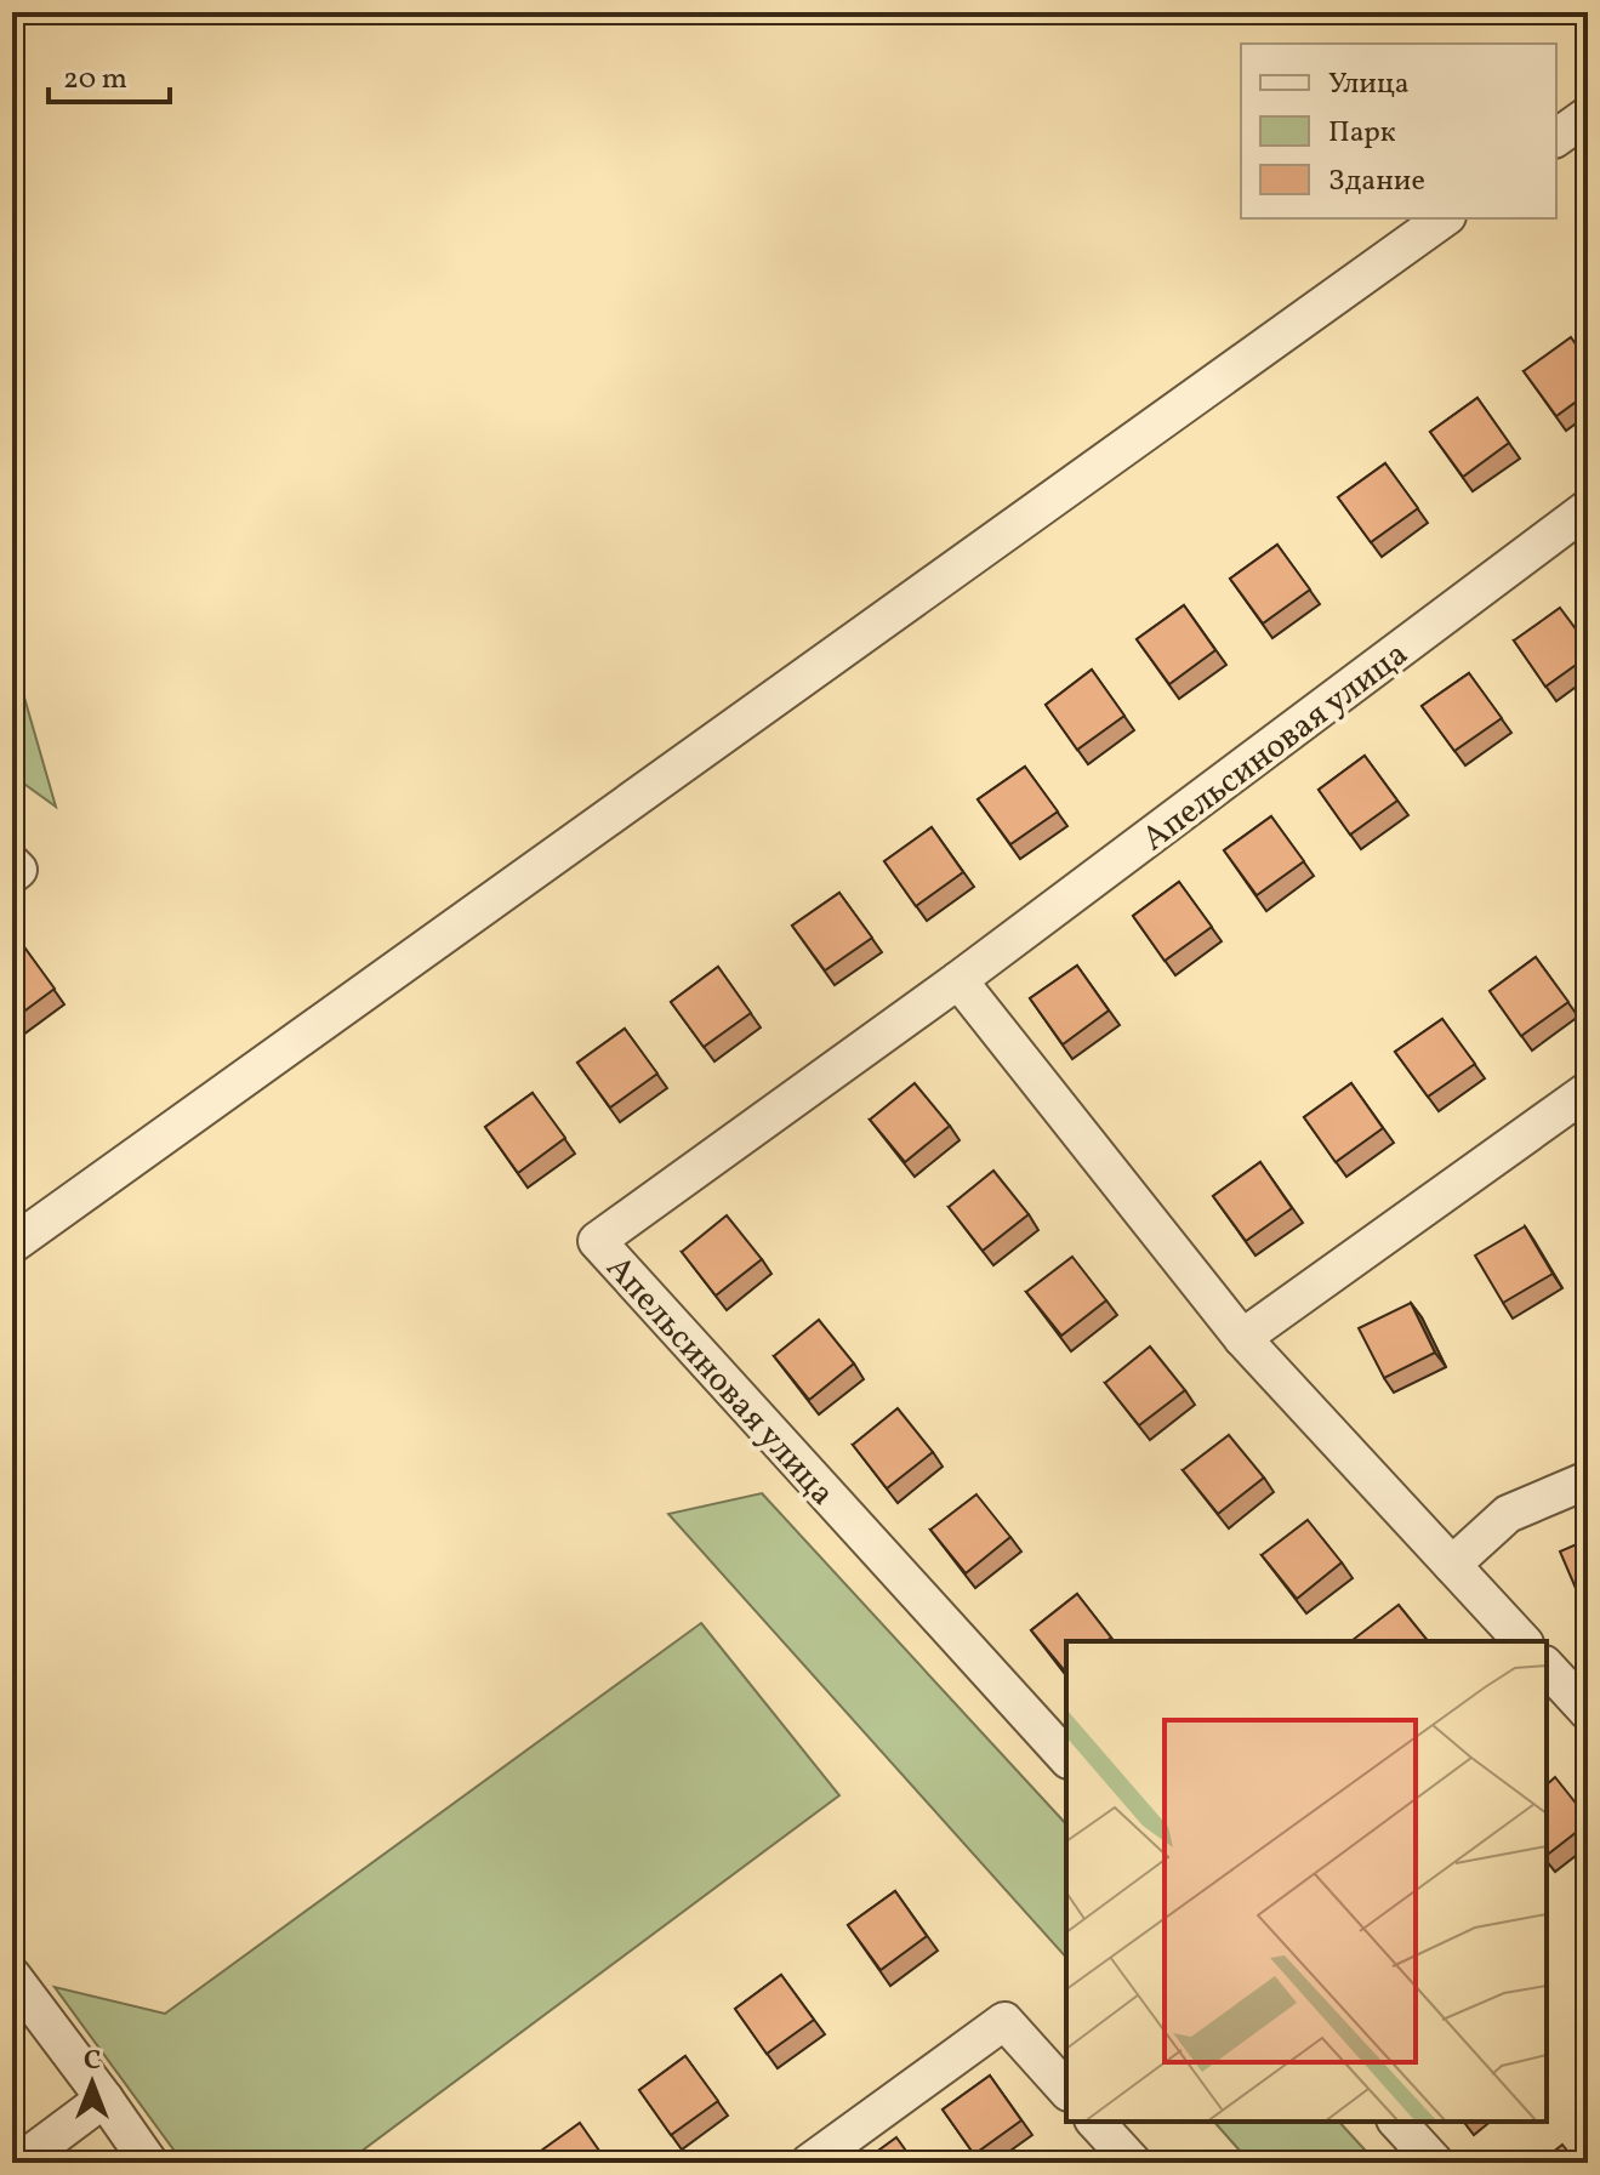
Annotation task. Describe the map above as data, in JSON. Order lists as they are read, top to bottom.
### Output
{
  "streets": {
    "street": ["Апельсиновая улица"]
  },
  "legend": ["Улица", "Парк", "Здание"],
  "scale_bar": "20 m",
  "north": "top"
}
